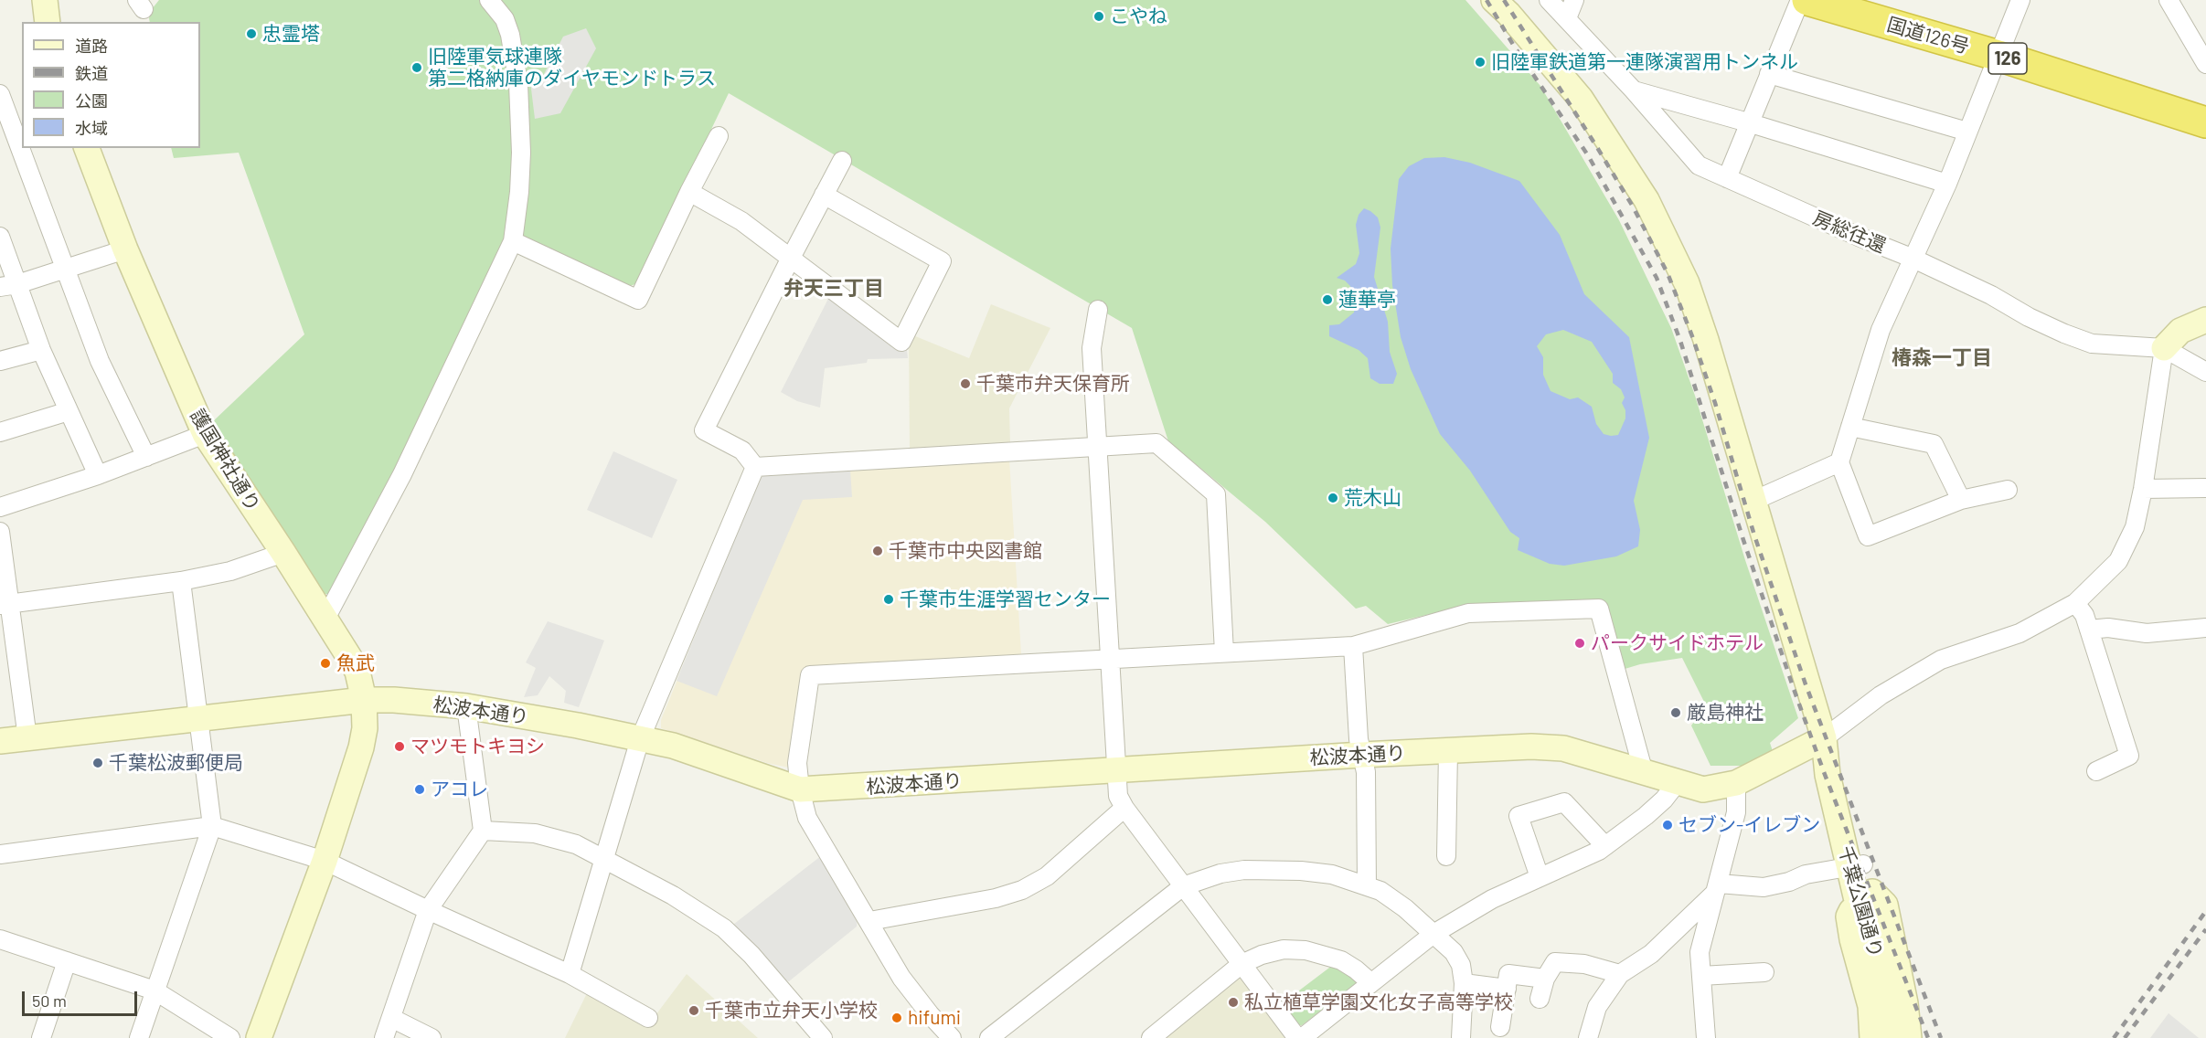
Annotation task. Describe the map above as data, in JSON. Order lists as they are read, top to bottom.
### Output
{
  "streets": {
    "highway": ["国道126号", "126"],
    "street": [
      "房総往還",
      "護国神社通り",
      "松波本通り",
      "千葉公園通り"
    ]
  },
  "crossings": [
    ["護国神社通り", "松波本通り"],
    ["松波本通り", "千葉公園通り"]
  ],
  "districts": ["弁天三丁目", "椿森一丁目"],
  "places": [
    "こやね",
    "忠霊塔",
    "旧陸軍鉄道第一連隊演習用トンネル",
    "旧陸軍気球連隊 第二格納庫のダイヤモンドトラス",
    "蓮華亭",
    "千葉市弁天保育所",
    "荒木山",
    "千葉市中央図書館",
    "千葉市生涯学習センター",
    "パークサイドホテル",
    "魚武",
    "厳島神社",
    "マツモトキヨシ",
    "千葉松波郵便局",
    "アコレ",
    "セブン-イレブン",
    "私立植草学園文化女子高等学校",
    "千葉市立弁天小学校",
    "hifumi"
  ],
  "legend": [
    "道路",
    "鉄道",
    "公園",
    "水域"
  ],
  "scale_bar": "50 m"
}
